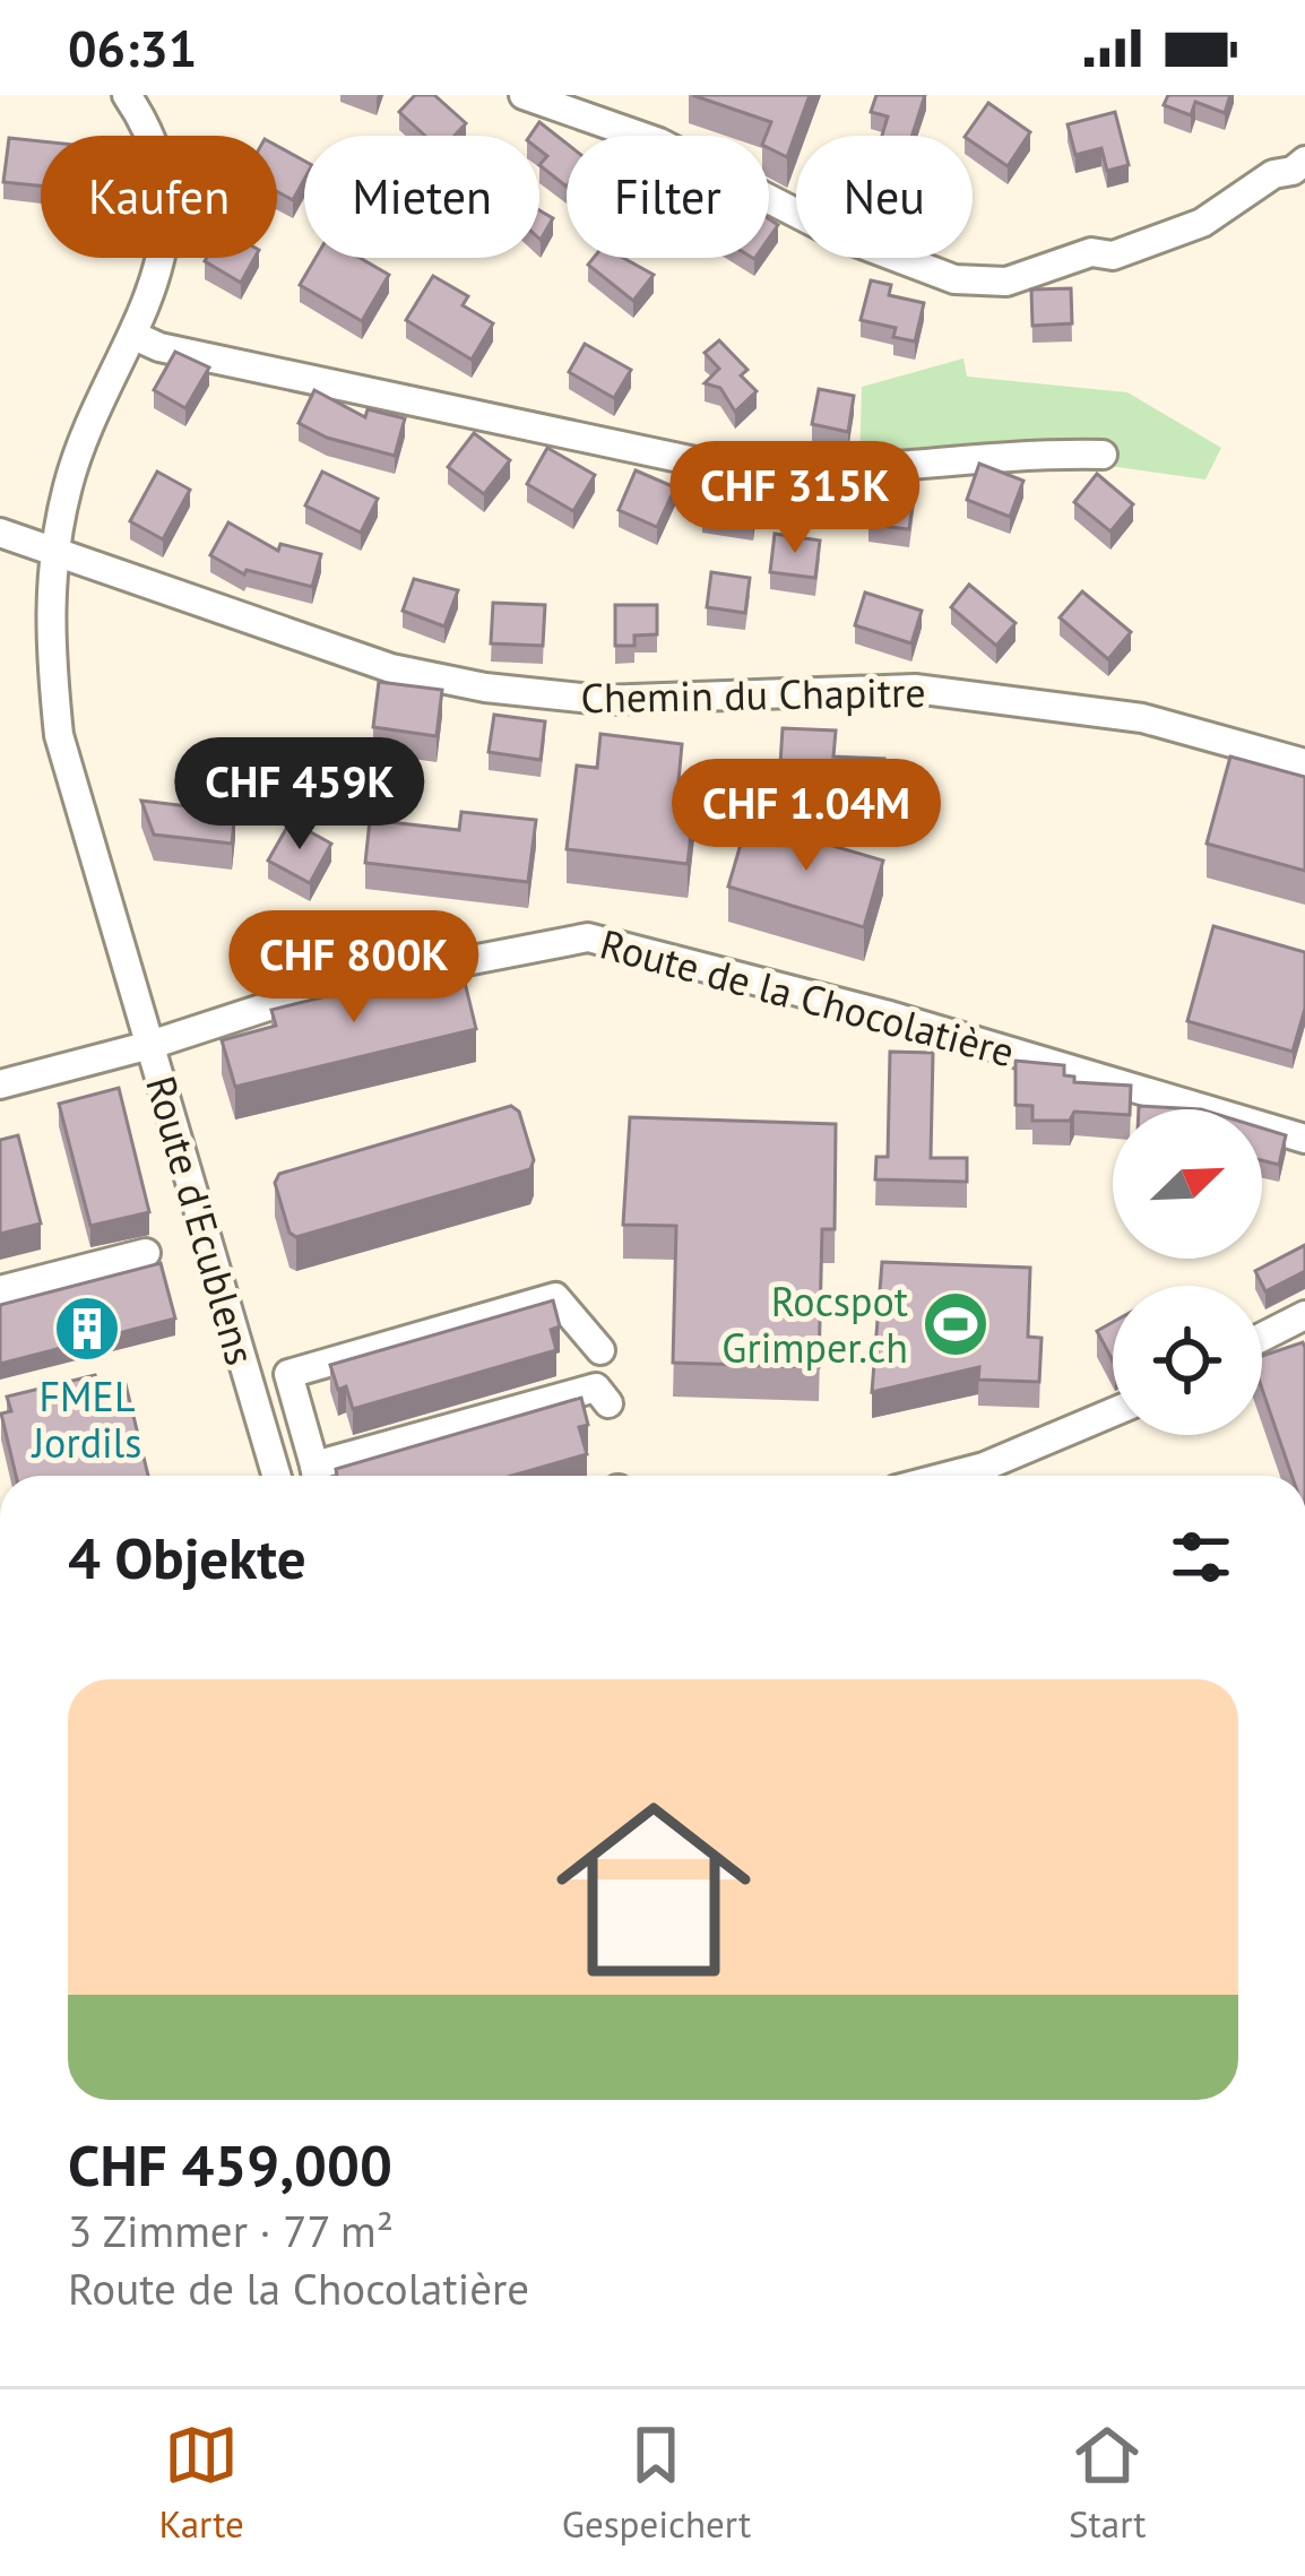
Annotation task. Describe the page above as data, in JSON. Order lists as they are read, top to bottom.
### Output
{
  "streets": {
    "street": ["Chemin du Chapitre", "Route de la Chocolatière", "Route d'Ecublens"]
  },
  "crossings": [
    ["Chemin du Chapitre", "Route d'Ecublens"],
    ["Route de la Chocolatière", "Route d'Ecublens"]
  ],
  "places": {
    "sports": ["Rocspot Grimper.ch"],
    "building": ["FMEL Jordils"]
  },
  "north": "top right",
  "page": {
    "status": "06:31",
    "chip": [
      "Kaufen",
      "Mieten",
      "Filter",
      "Neu"
    ],
    "price": [
      "CHF 315K",
      "CHF 459K",
      "CHF 1.04M",
      "CHF 800K"
    ],
    "heading": "4 Objekte",
    "list": [
      {
        "name": "CHF 459,000",
        "note": "3 Zimmer · 77 m² · Route de la Chocolatière"
      }
    ],
    "tabs": ["Karte", "Gespeichert", "Start"]
  }
}
